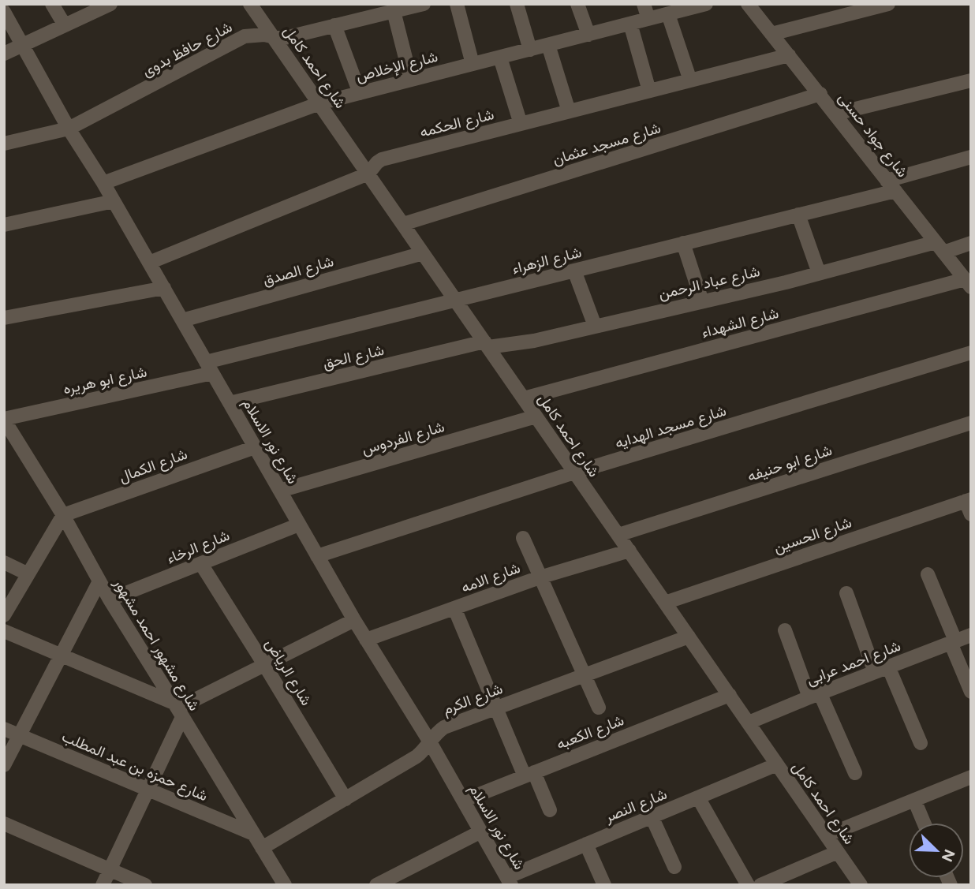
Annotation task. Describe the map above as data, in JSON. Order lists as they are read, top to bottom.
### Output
{
  "streets": {
    "street": [
      "شارع حافظ بدوى",
      "شارع الإخلاص",
      "شارع احمد كامل",
      "شارع الحكمه",
      "شارع جواد حسنى",
      "شارع مسجد عثمان",
      "شارع الزهراء",
      "شارع الصدق",
      "شارع عباد الرحمن",
      "شارع الشهداء",
      "شارع الحق",
      "شارع ابو هريره",
      "شارع مسجد الهدايه",
      "شارع الفردوس",
      "شارع نور الاسلام",
      "شارع ابو حنيفه",
      "شارع الكمال",
      "شارع الحسين",
      "شارع الرخاء",
      "شارع الامه",
      "شارع مشهور احمد مشهور",
      "شارع احمد عرابى",
      "شارع الرياض",
      "شارع الكرم",
      "شارع الكعبه",
      "شارع حمزه بن عبد المطلب",
      "شارع النصر"
    ]
  },
  "crossings": [
    ["شارع حافظ بدوى", "شارع احمد كامل"],
    ["شارع حافظ بدوى", "شارع نور الاسلام"],
    ["شارع الإخلاص", "شارع احمد كامل"],
    ["شارع الإخلاص", "شارع نور الاسلام"],
    ["شارع احمد كامل", "شارع الحكمه"],
    ["شارع احمد كامل", "شارع مسجد عثمان"],
    ["شارع احمد كامل", "شارع الزهراء"],
    ["شارع احمد كامل", "شارع الصدق"],
    ["شارع احمد كامل", "شارع عباد الرحمن"],
    ["شارع احمد كامل", "شارع الشهداء"],
    ["شارع احمد كامل", "شارع الحق"],
    ["شارع احمد كامل", "شارع مسجد الهدايه"],
    ["شارع احمد كامل", "شارع الفردوس"],
    ["شارع احمد كامل", "شارع ابو حنيفه"],
    ["شارع احمد كامل", "شارع الحسين"],
    ["شارع احمد كامل", "شارع الامه"],
    ["شارع احمد كامل", "شارع احمد عرابى"],
    ["شارع احمد كامل", "شارع الكرم"],
    ["شارع احمد كامل", "شارع الكعبه"],
    ["شارع احمد كامل", "شارع النصر"],
    ["شارع الحكمه", "شارع جواد حسنى"],
    ["شارع الحكمه", "شارع نور الاسلام"],
    ["شارع جواد حسنى", "شارع مسجد عثمان"],
    ["شارع جواد حسنى", "شارع الزهراء"],
    ["شارع جواد حسنى", "شارع عباد الرحمن"],
    ["شارع جواد حسنى", "شارع الشهداء"],
    ["شارع الزهراء", "شارع ابو هريره"],
    ["شارع الزهراء", "شارع نور الاسلام"],
    ["شارع الصدق", "شارع نور الاسلام"],
    ["شارع عباد الرحمن", "شارع الحق"],
    ["شارع الحق", "شارع نور الاسلام"],
    ["شارع ابو هريره", "شارع نور الاسلام"],
    ["شارع ابو هريره", "شارع مشهور احمد مشهور"],
    ["شارع مسجد الهدايه", "شارع نور الاسلام"],
    ["شارع الفردوس", "شارع نور الاسلام"],
    ["شارع نور الاسلام", "شارع الكمال"],
    ["شارع نور الاسلام", "شارع الرخاء"],
    ["شارع نور الاسلام", "شارع الامه"],
    ["شارع نور الاسلام", "شارع الكرم"],
    ["شارع نور الاسلام", "شارع الكعبه"],
    ["شارع نور الاسلام", "شارع النصر"],
    ["شارع الكمال", "شارع مشهور احمد مشهور"],
    ["شارع الرخاء", "شارع مشهور احمد مشهور"],
    ["شارع الرخاء", "شارع الرياض"],
    ["شارع مشهور احمد مشهور", "شارع الكرم"],
    ["شارع مشهور احمد مشهور", "شارع حمزه بن عبد المطلب"],
    ["شارع الرياض", "شارع الكرم"]
  ],
  "north": "bottom right"
}
